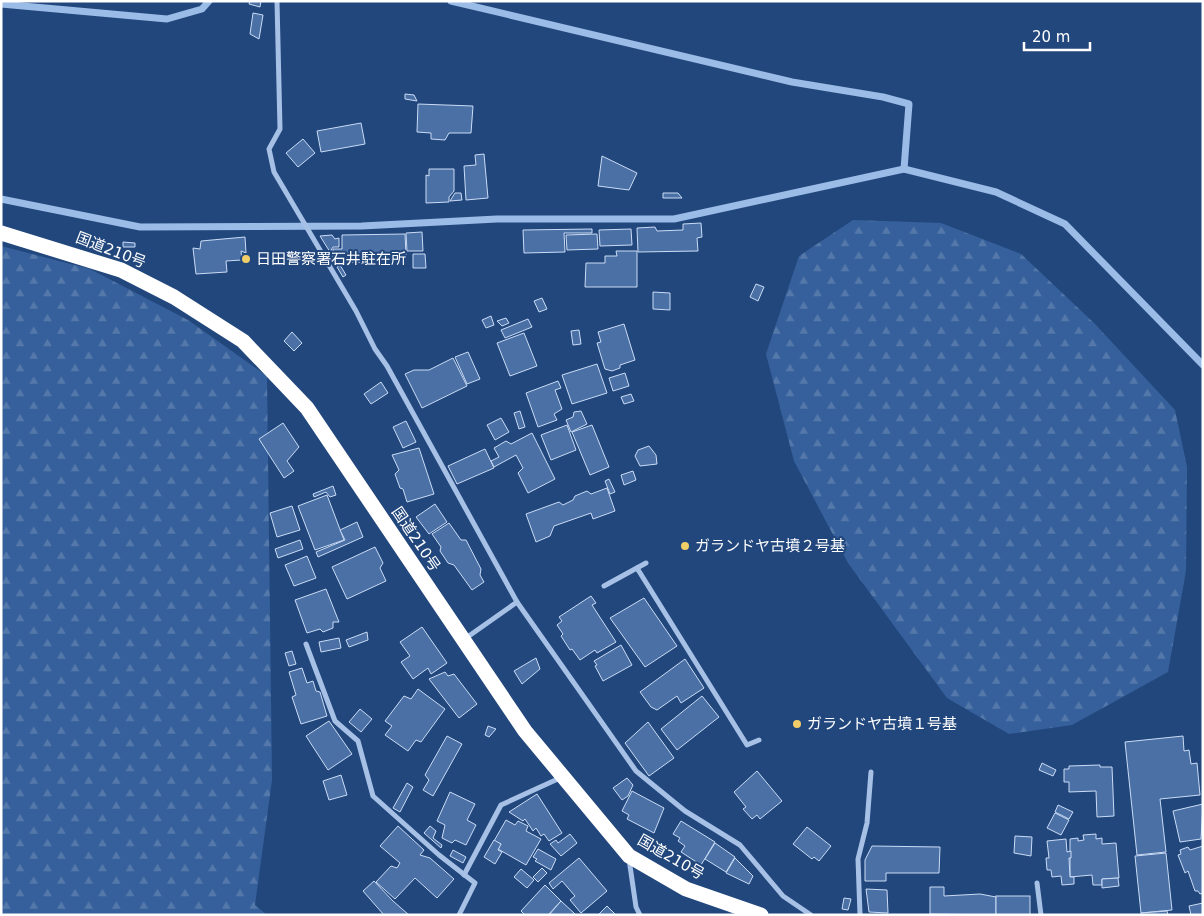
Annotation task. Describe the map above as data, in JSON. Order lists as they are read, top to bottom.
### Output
{
  "streets": {
    "highway": ["国道210号"]
  },
  "places": ["日田警察署石井駐在所", "ガランドヤ古墳２号基", "ガランドヤ古墳１号基"],
  "scale_bar": "20 m"
}
